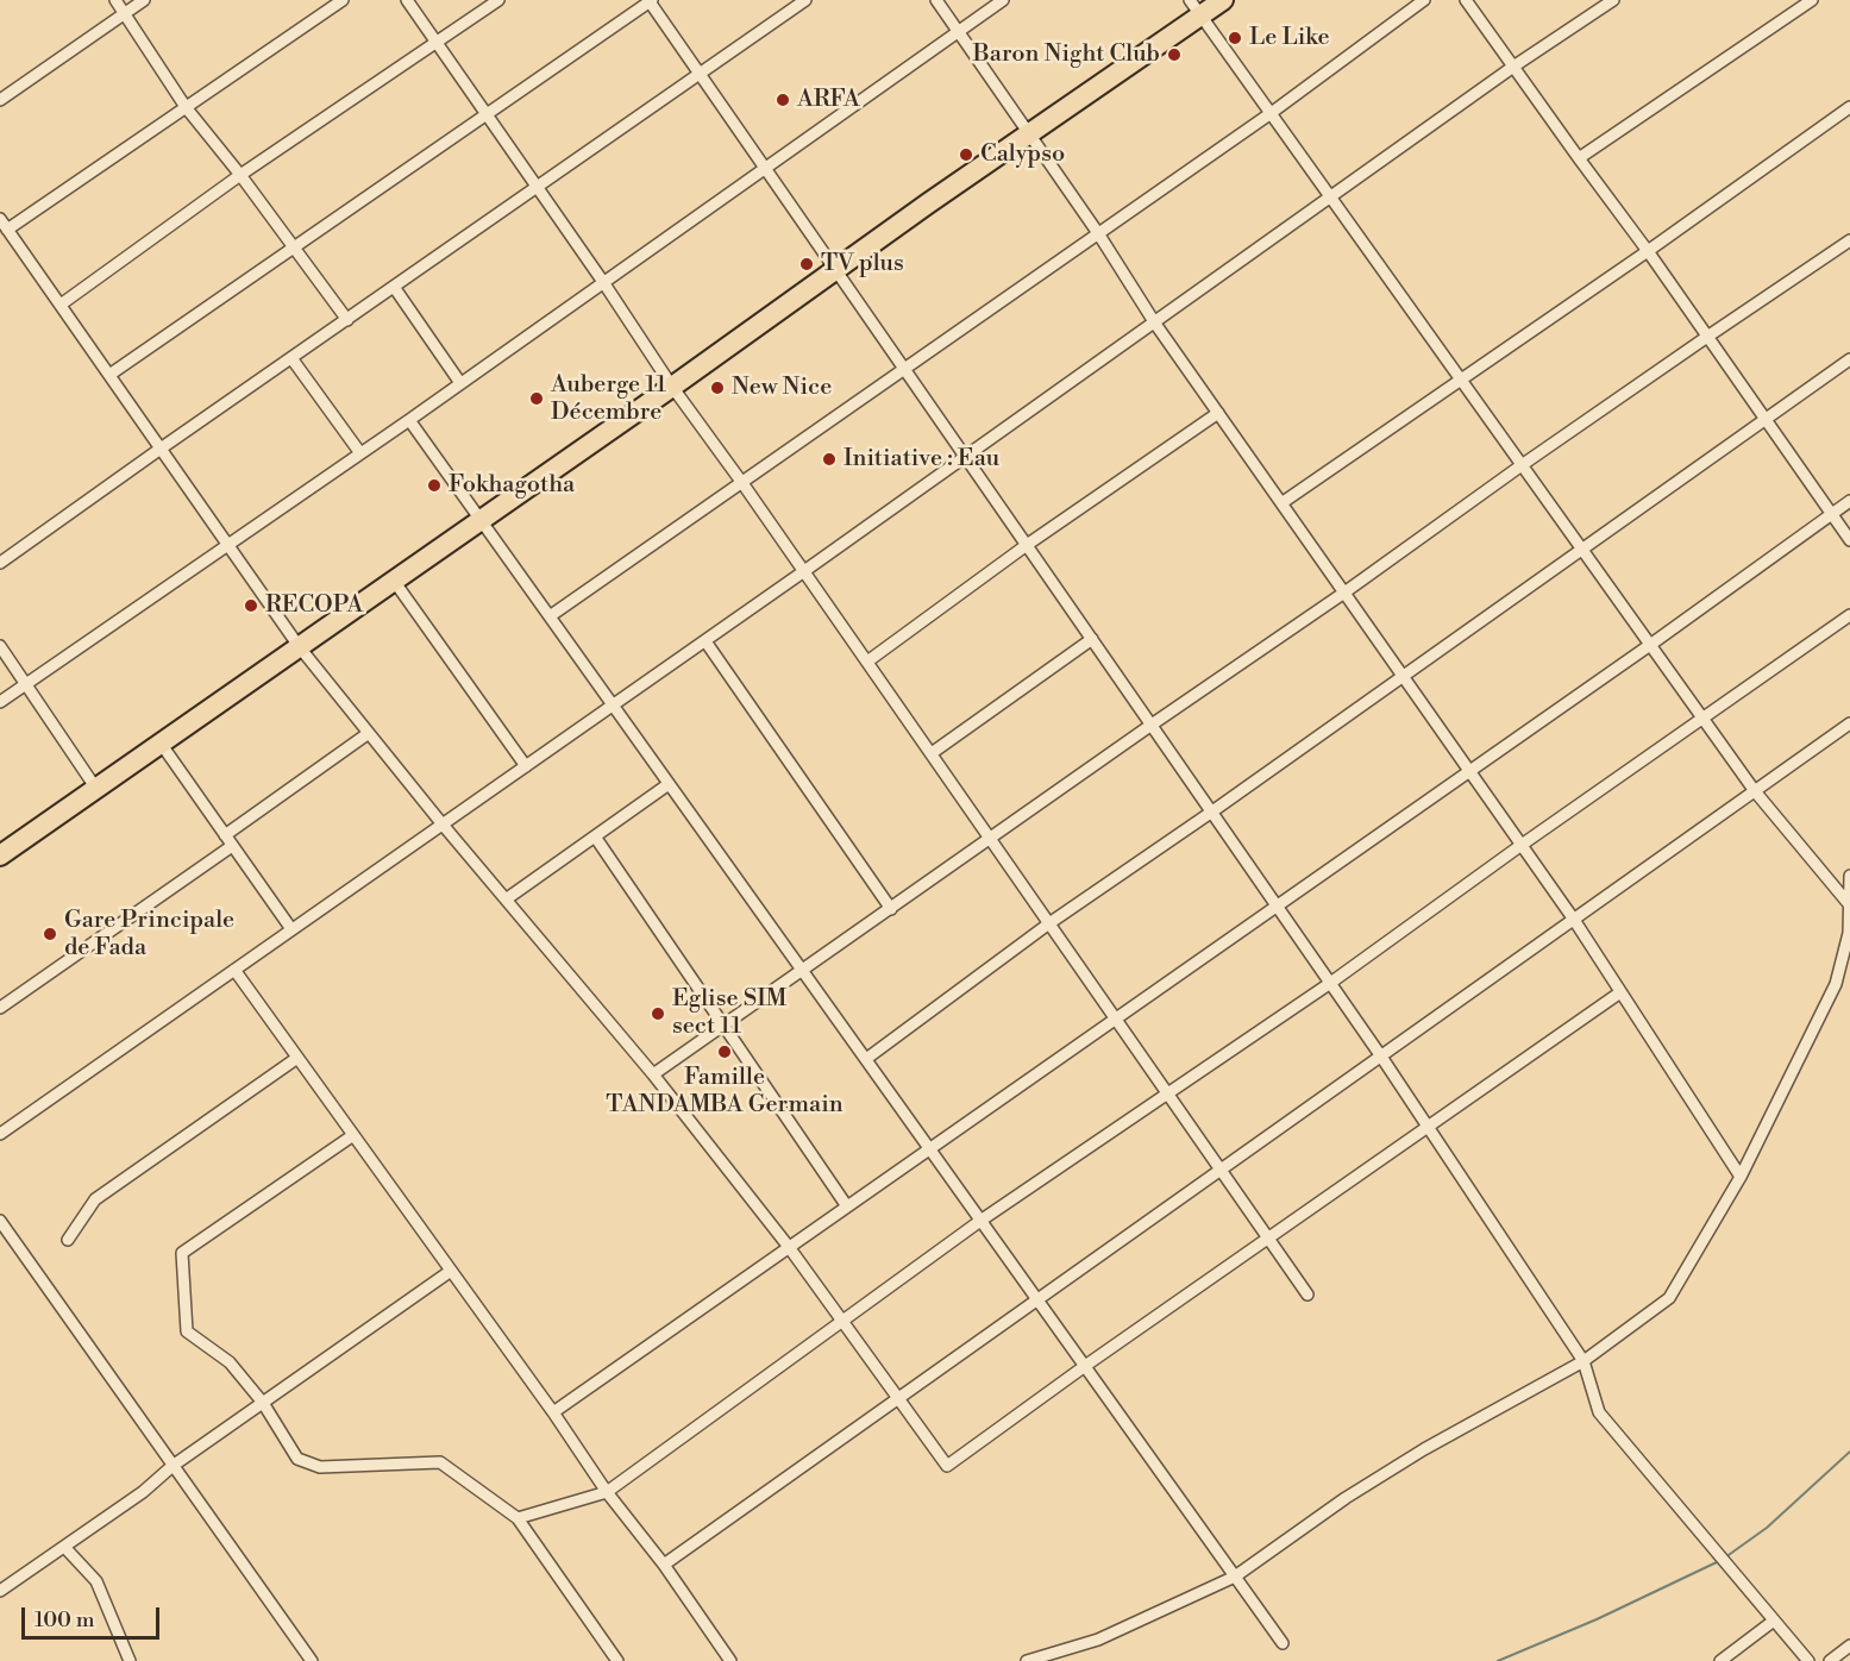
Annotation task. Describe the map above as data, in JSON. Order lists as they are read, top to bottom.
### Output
{
  "places": [
    "Le Like",
    "Baron Night Club",
    "ARFA",
    "Calypso",
    "TV plus",
    "New Nice",
    "Auberge 11 Décembre",
    "Initiative : Eau",
    "Fokhagotha",
    "RECOPA",
    "Gare Principale de Fada",
    "Eglise SIM sect 11",
    "Famille TANDAMBA Germain"
  ],
  "scale_bar": "100 m"
}
